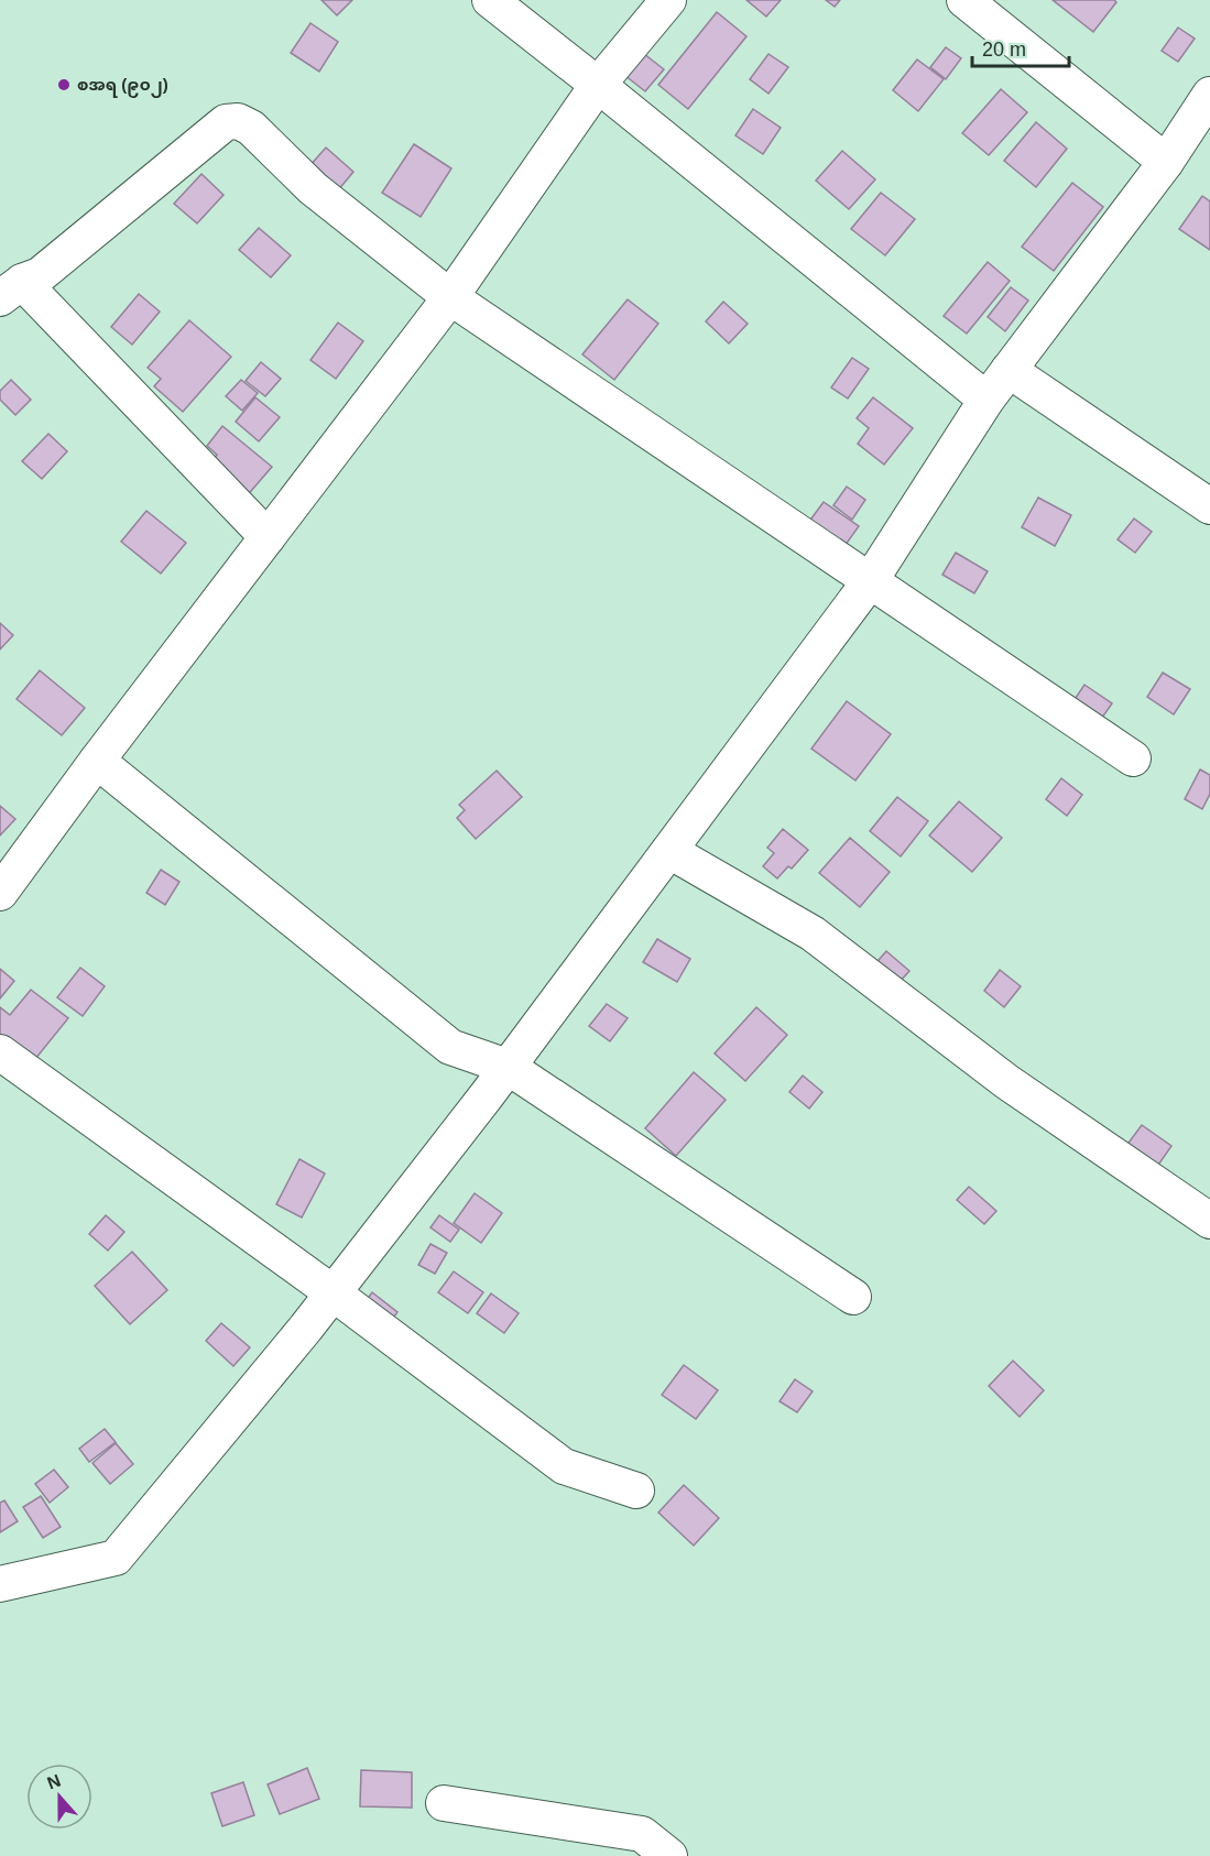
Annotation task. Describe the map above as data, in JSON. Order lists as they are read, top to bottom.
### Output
{
  "places": ["စအရ (၉၀၂)"],
  "scale_bar": "20 m",
  "north": "top"
}
